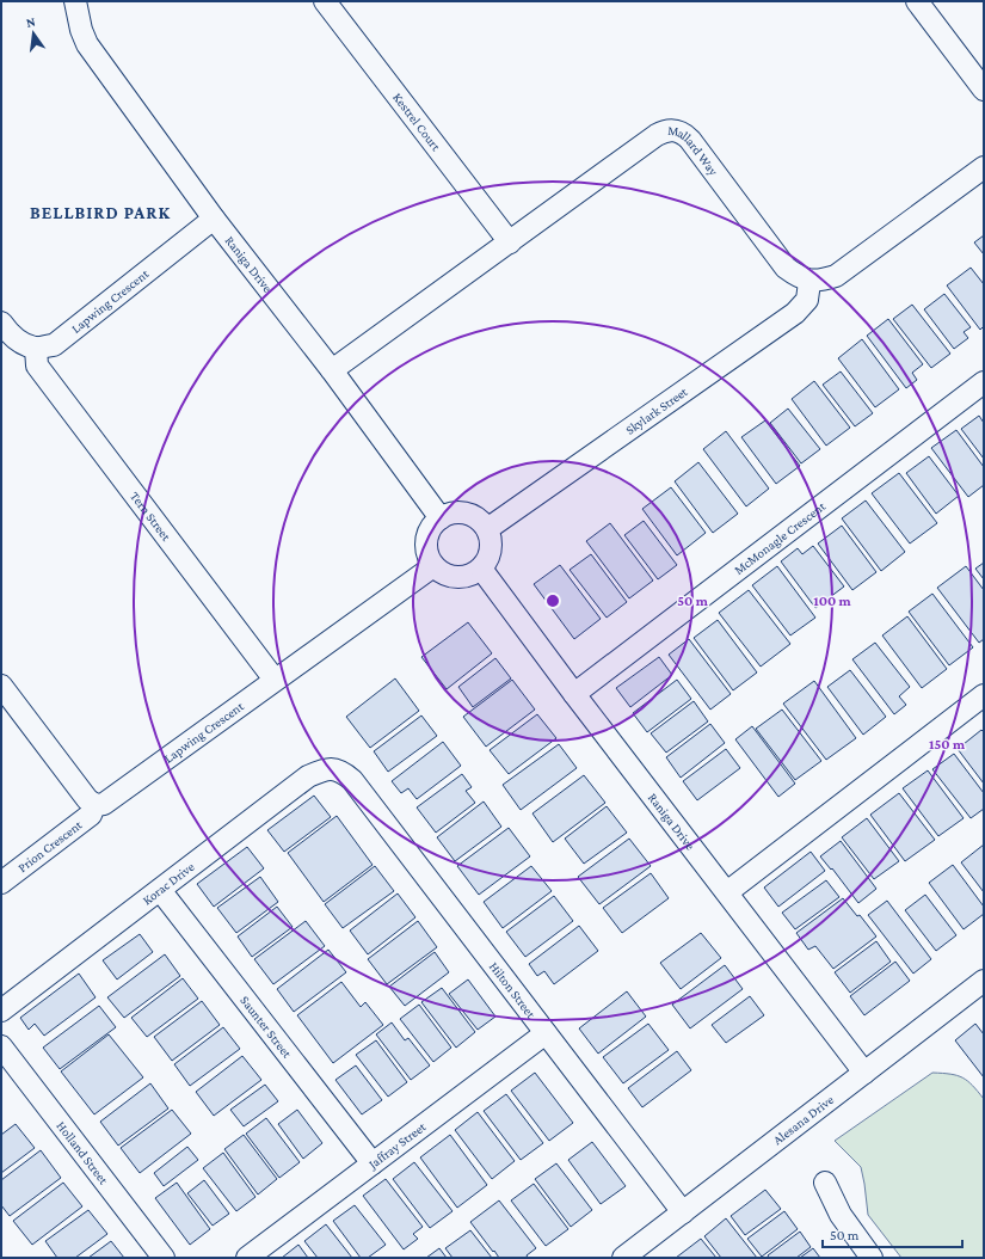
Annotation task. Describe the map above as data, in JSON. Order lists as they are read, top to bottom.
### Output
{
  "streets": {
    "street": [
      "Kestrel Court",
      "Mallard Way",
      "Raniga Drive",
      "Lapwing Crescent",
      "Skylark Street",
      "Tern Street",
      "McMonagle Crescent",
      "Prion Crescent",
      "Korac Drive",
      "Hilton Street",
      "Saunter Street",
      "Alesana Drive",
      "Jaffray Street",
      "Holland Street"
    ]
  },
  "crossings": [
    ["Kestrel Court", "Mallard Way"],
    ["Mallard Way", "Raniga Drive"],
    ["Mallard Way", "Skylark Street"],
    ["Raniga Drive", "Lapwing Crescent"],
    ["Raniga Drive", "Skylark Street"],
    ["Raniga Drive", "McMonagle Crescent"],
    ["Raniga Drive", "Alesana Drive"],
    ["Lapwing Crescent", "Skylark Street"],
    ["Lapwing Crescent", "Tern Street"],
    ["Lapwing Crescent", "Prion Crescent"],
    ["Korac Drive", "Hilton Street"],
    ["Korac Drive", "Saunter Street"],
    ["Hilton Street", "Alesana Drive"],
    ["Hilton Street", "Jaffray Street"],
    ["Saunter Street", "Jaffray Street"]
  ],
  "districts": ["BELLBIRD PARK"],
  "scale_bar": "50 m",
  "north": "top",
  "rings": ["50 m", "100 m", "150 m"]
}
